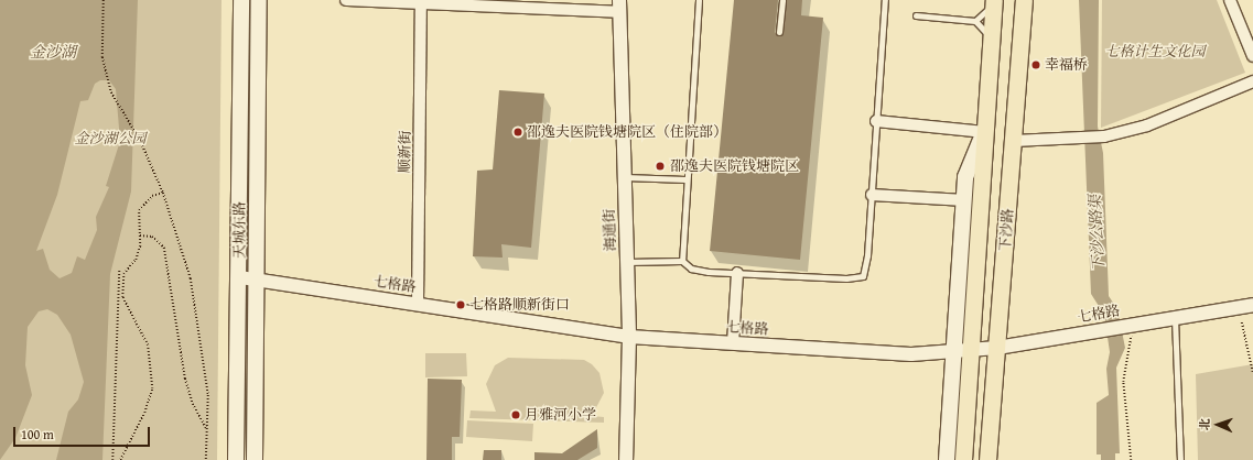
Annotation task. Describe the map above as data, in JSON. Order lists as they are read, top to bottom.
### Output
{
  "streets": {
    "main road": ["天城东路", "下沙路"],
    "street": ["顺新街", "海通街", "七格路"]
  },
  "crossings": [
    ["顺新街", "七格路"],
    ["天城东路", "七格路"],
    ["海通街", "七格路"],
    ["下沙路", "七格路"]
  ],
  "water": ["金沙湖", "下沙公路渠"],
  "parks": ["七格计生文化园", "金沙湖公园"],
  "places": [
    "幸福桥",
    "邵逸夫医院钱塘院区（住院部）",
    "邵逸夫医院钱塘院区",
    "七格路顺新街口",
    "月雅河小学"
  ],
  "scale_bar": "100 m",
  "north": "left"
}
